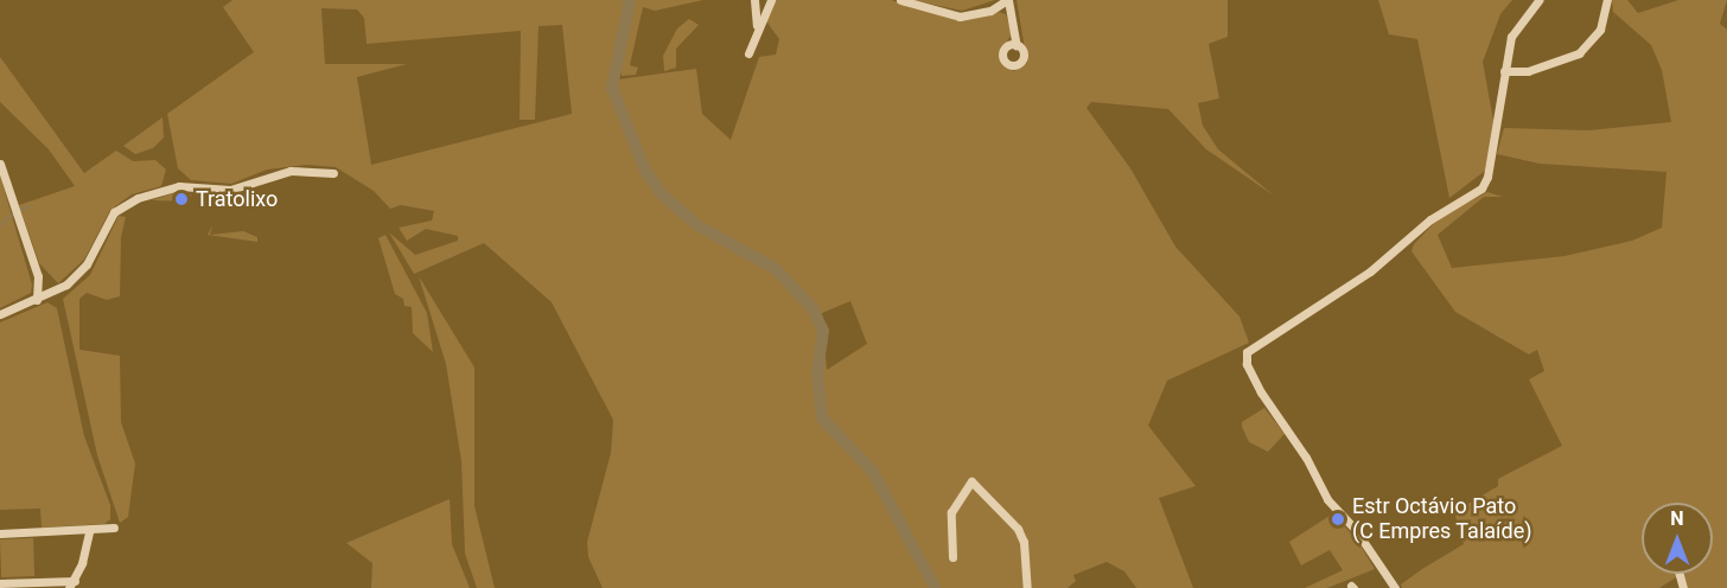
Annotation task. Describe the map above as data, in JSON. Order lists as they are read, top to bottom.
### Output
{
  "places": ["Tratolixo", "Estr Octávio Pato (C Empres Talaíde)"],
  "north": "top"
}
